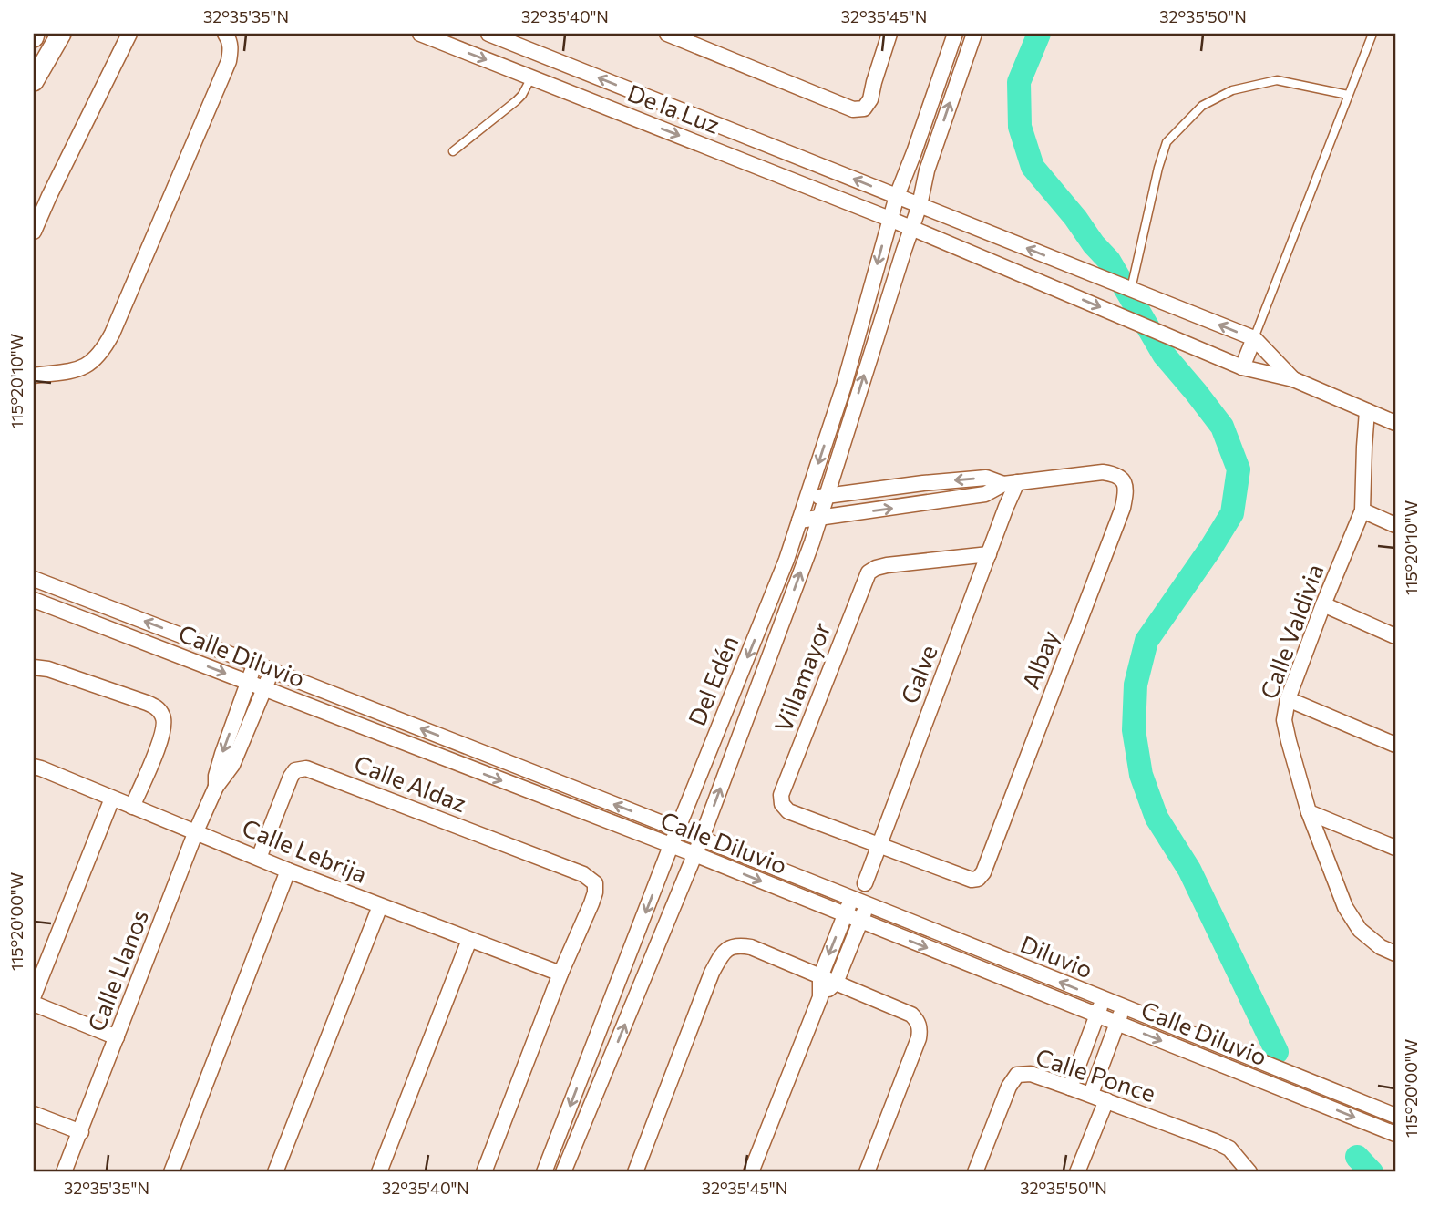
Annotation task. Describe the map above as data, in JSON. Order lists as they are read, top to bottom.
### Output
{
  "streets": {
    "street": [
      "De la Luz",
      "Calle Valdivia",
      "Calle Diluvio",
      "Albay",
      "Galve",
      "Villamayor",
      "Del Edén",
      "Calle Aldaz",
      "Calle Lebrija",
      "Diluvio",
      "Calle Llanos",
      "Calle Ponce"
    ]
  },
  "crossings": [
    ["De la Luz", "Del Edén"],
    ["Calle Diluvio", "Del Edén"],
    ["Albay", "Galve"],
    ["Albay", "Villamayor"],
    ["Albay", "Del Edén"],
    ["Galve", "Villamayor"],
    ["Del Edén", "Diluvio"],
    ["Calle Aldaz", "Calle Lebrija"],
    ["Calle Lebrija", "Calle Llanos"]
  ],
  "one_way": ["Calle Diluvio", "Diluvio"],
  "coordinates": [
    "32°35'35\"N",
    "32°35'40\"N",
    "32°35'45\"N",
    "32°35'50\"N",
    "115°20'10\"W",
    "115°20'00\"W"
  ]
}
